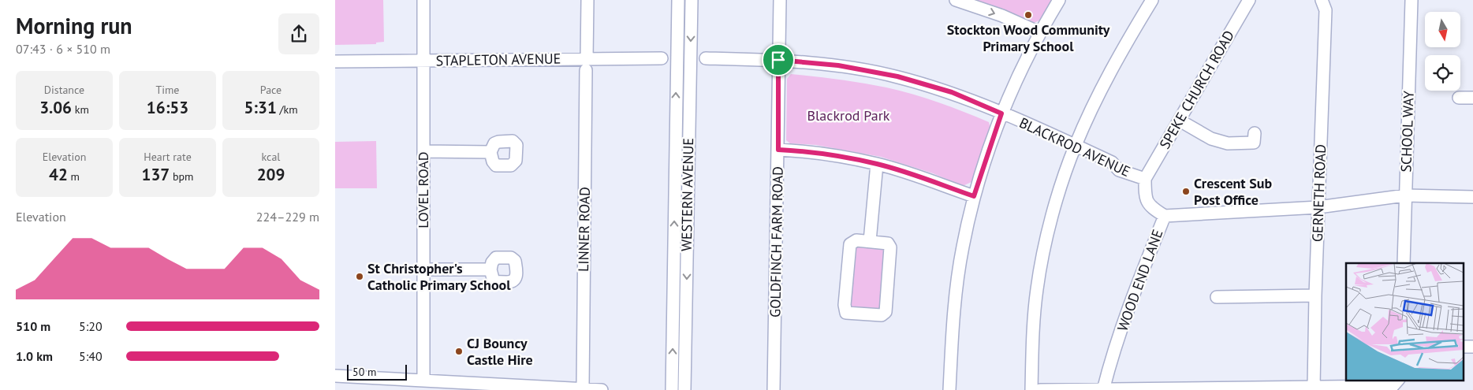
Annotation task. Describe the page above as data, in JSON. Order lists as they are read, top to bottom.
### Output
{
  "streets": {
    "street": [
      "STAPLETON AVENUE",
      "SPEKE CHURCH ROAD",
      "SCHOOL WAY",
      "BLACKROD AVENUE",
      "LOVEL ROAD",
      "GERNETH ROAD",
      "WESTERN AVENUE",
      "LINNER ROAD",
      "GOLDFINCH FARM ROAD",
      "WOOD END LANE"
    ]
  },
  "crossings": [
    ["STAPLETON AVENUE", "LOVEL ROAD"],
    ["STAPLETON AVENUE", "LINNER ROAD"],
    ["SPEKE CHURCH ROAD", "BLACKROD AVENUE"],
    ["SPEKE CHURCH ROAD", "WOOD END LANE"],
    ["BLACKROD AVENUE", "GOLDFINCH FARM ROAD"],
    ["BLACKROD AVENUE", "WOOD END LANE"]
  ],
  "parks": ["Blackrod Park"],
  "places": [
    "Stockton Wood Community Primary School",
    "Crescent Sub Post Office",
    "St Christopher's Catholic Primary School",
    "CJ Bouncy Castle Hire"
  ],
  "scale_bar": "50 m",
  "north": "bottom",
  "page": {
    "heading": ["Morning run", "07:43 · 6 × 510 m"],
    "stats": [
      ["Distance", "3.06 km"],
      ["Time", "16:53"],
      ["Pace", "5:31 /km"],
      ["Elevation", "42 m"],
      ["Heart rate", "137 bpm"],
      ["kcal", "209"]
    ],
    "chart": ["Elevation", "224–229 m"],
    "list": [
      {
        "name": "510 m",
        "note": "5:20"
      },
      {
        "name": "1.0 km",
        "note": "5:40"
      }
    ],
    "scale": "50 m"
  }
}
